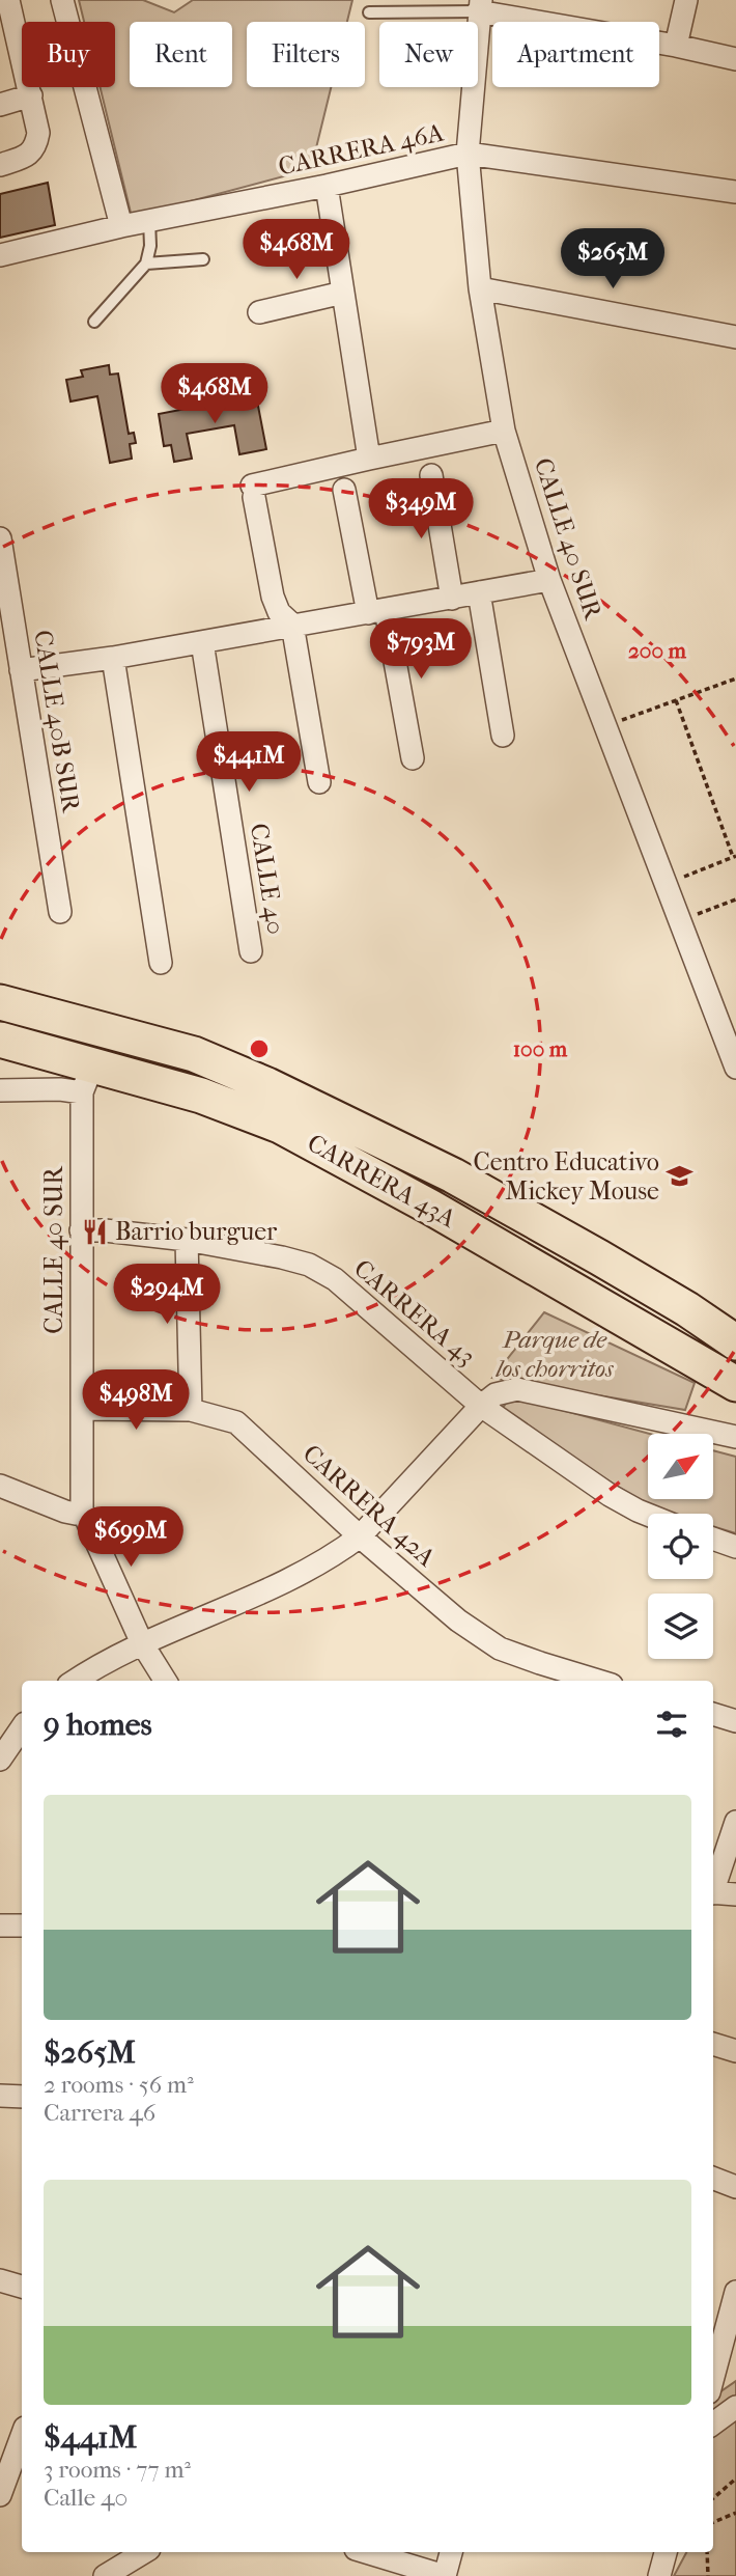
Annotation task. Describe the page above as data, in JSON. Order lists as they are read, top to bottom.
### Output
{
  "streets": {
    "main road": ["CARRERA 43A"],
    "street": [
      "CARRERA 46A",
      "CALLE 40 SUR",
      "CALLE 40B SUR",
      "CALLE 40",
      "CARRERA 43",
      "CARRERA 42A"
    ]
  },
  "crossings": [
    ["CARRERA 46A", "CALLE 40 SUR"],
    ["CALLE 40 SUR", "CARRERA 43A"],
    ["CALLE 40 SUR", "CARRERA 43"],
    ["CALLE 40 SUR", "CARRERA 42A"]
  ],
  "parks": ["Parque de los chorritos"],
  "places": {
    "school or university": ["Centro Educativo Mickey Mouse"],
    "restaurant": ["Barrio burguer"]
  },
  "north": "top right",
  "page": {
    "chip": [
      "Buy",
      "Rent",
      "Filters",
      "New",
      "Apartment"
    ],
    "price": [
      "$468M",
      "$265M",
      "$468M",
      "$349M",
      "$793M",
      "$441M",
      "$294M",
      "$498M",
      "$699M"
    ],
    "heading": "9 homes",
    "list": [
      {
        "name": "$265M",
        "note": "2 rooms · 56 m² · Carrera 46"
      },
      {
        "name": "$441M",
        "note": "3 rooms · 77 m² · Calle 40"
      }
    ]
  },
  "rings": ["200 m", "100 m"]
}
